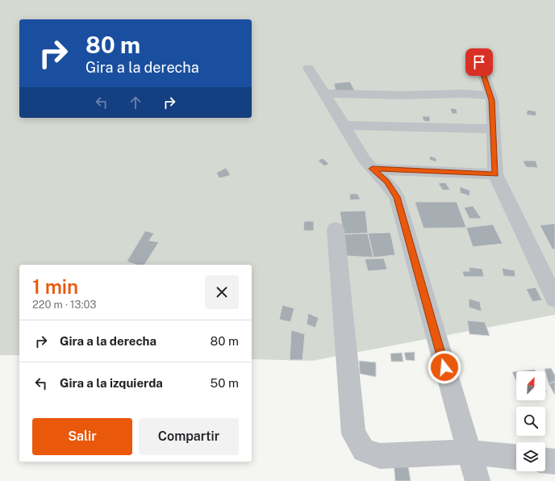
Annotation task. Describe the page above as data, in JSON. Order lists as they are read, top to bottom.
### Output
{
  "north": "top right",
  "page": {
    "turn": ["80 m", "Gira a la derecha"],
    "heading": ["1 min", "220 m · 13:03"],
    "list": [
      {
        "name": "Gira a la derecha",
        "value": "80 m"
      },
      {
        "name": "Gira a la izquierda",
        "value": "50 m"
      }
    ],
    "buttons": ["Salir", "Compartir"]
  }
}
